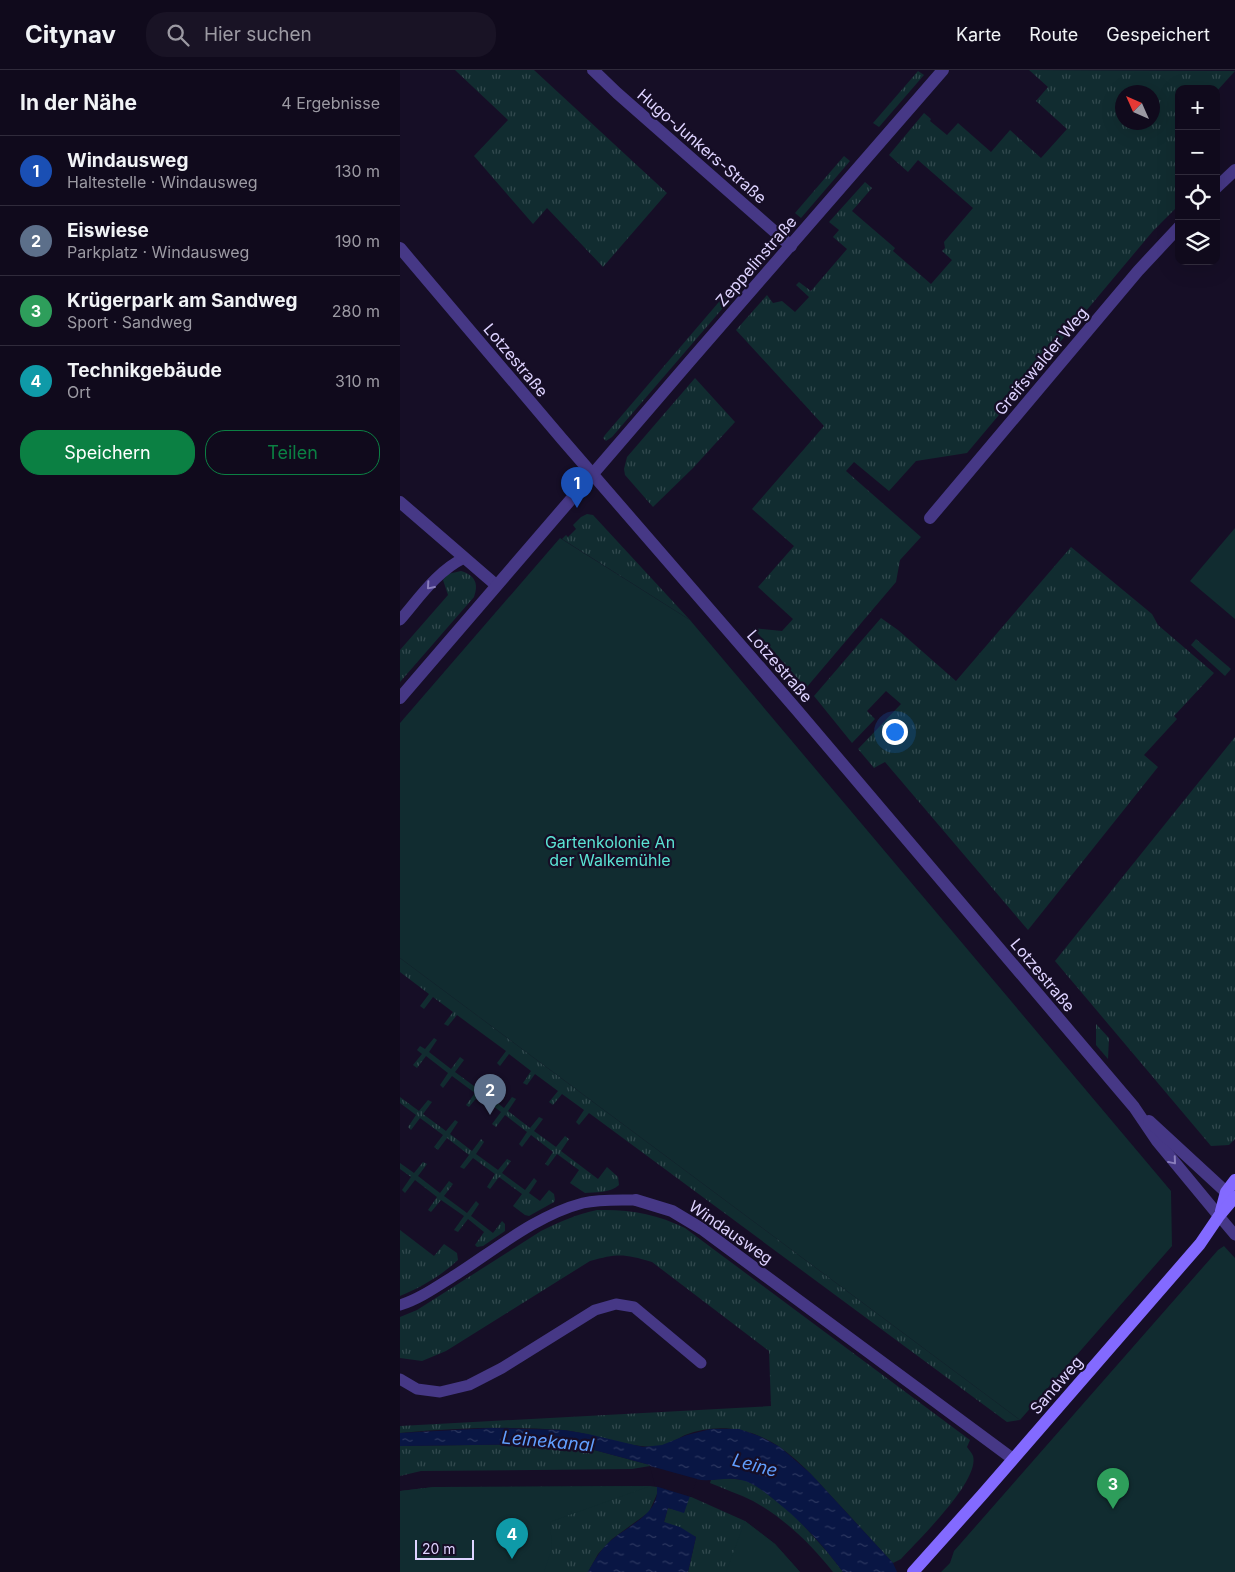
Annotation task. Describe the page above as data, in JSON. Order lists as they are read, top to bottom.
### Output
{
  "streets": {
    "street": [
      "Hugo-Junkers-Straße",
      "Zeppelinstraße",
      "Lotzestraße",
      "Greifswalder Weg",
      "Windausweg",
      "Sandweg"
    ]
  },
  "crossings": [
    ["Hugo-Junkers-Straße", "Zeppelinstraße"],
    ["Zeppelinstraße", "Lotzestraße"],
    ["Lotzestraße", "Sandweg"],
    ["Windausweg", "Sandweg"]
  ],
  "water": ["Leinekanal", "Leine"],
  "parks": ["Gartenkolonie An der Walkemühle"],
  "scale_bar": "20 m",
  "north": "top left",
  "page": {
    "header": "Citynav",
    "search": "Hier suchen",
    "nav": ["Karte", "Route", "Gespeichert"],
    "heading": ["In der Nähe", "4 Ergebnisse"],
    "map_buttons": ["+", "−"],
    "list": [
      {
        "mark": "1",
        "name": "Windausweg",
        "note": "Haltestelle · Windausweg",
        "value": "130 m"
      },
      {
        "mark": "2",
        "name": "Eiswiese",
        "note": "Parkplatz · Windausweg",
        "value": "190 m"
      },
      {
        "mark": "3",
        "name": "Krügerpark am Sandweg",
        "note": "Sport · Sandweg",
        "value": "280 m"
      },
      {
        "mark": "4",
        "name": "Technikgebäude",
        "note": "Ort",
        "value": "310 m"
      }
    ],
    "buttons": ["Speichern", "Teilen"],
    "pins": [
      "1",
      "2",
      "3",
      "4"
    ],
    "scale": "20 m"
  }
}
